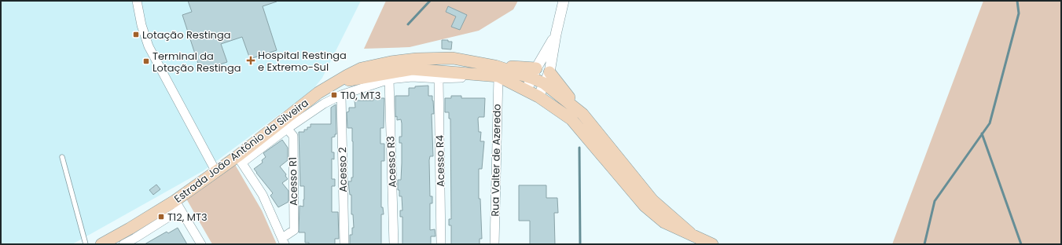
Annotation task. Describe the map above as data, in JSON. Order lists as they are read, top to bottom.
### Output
{
  "streets": {
    "main road": ["Estrada João Antônio da Silveira"],
    "street": [
      "Rua Valter de Azeredo",
      "Acesso R4",
      "Acesso R3",
      "Acesso 2",
      "Acesso R1"
    ]
  },
  "crossings": [
    ["Estrada João Antônio da Silveira", "Rua Valter de Azeredo"],
    ["Estrada João Antônio da Silveira", "Acesso R4"],
    ["Estrada João Antônio da Silveira", "Acesso R3"],
    ["Estrada João Antônio da Silveira", "Acesso 2"],
    ["Estrada João Antônio da Silveira", "Acesso R1"]
  ],
  "places": {
    "transit": [
      "Lotação Restinga",
      "Terminal da Lotação Restinga",
      "T10, MT3",
      "T12, MT3"
    ],
    "health": ["Hospital Restinga e Extremo-Sul"]
  }
}
